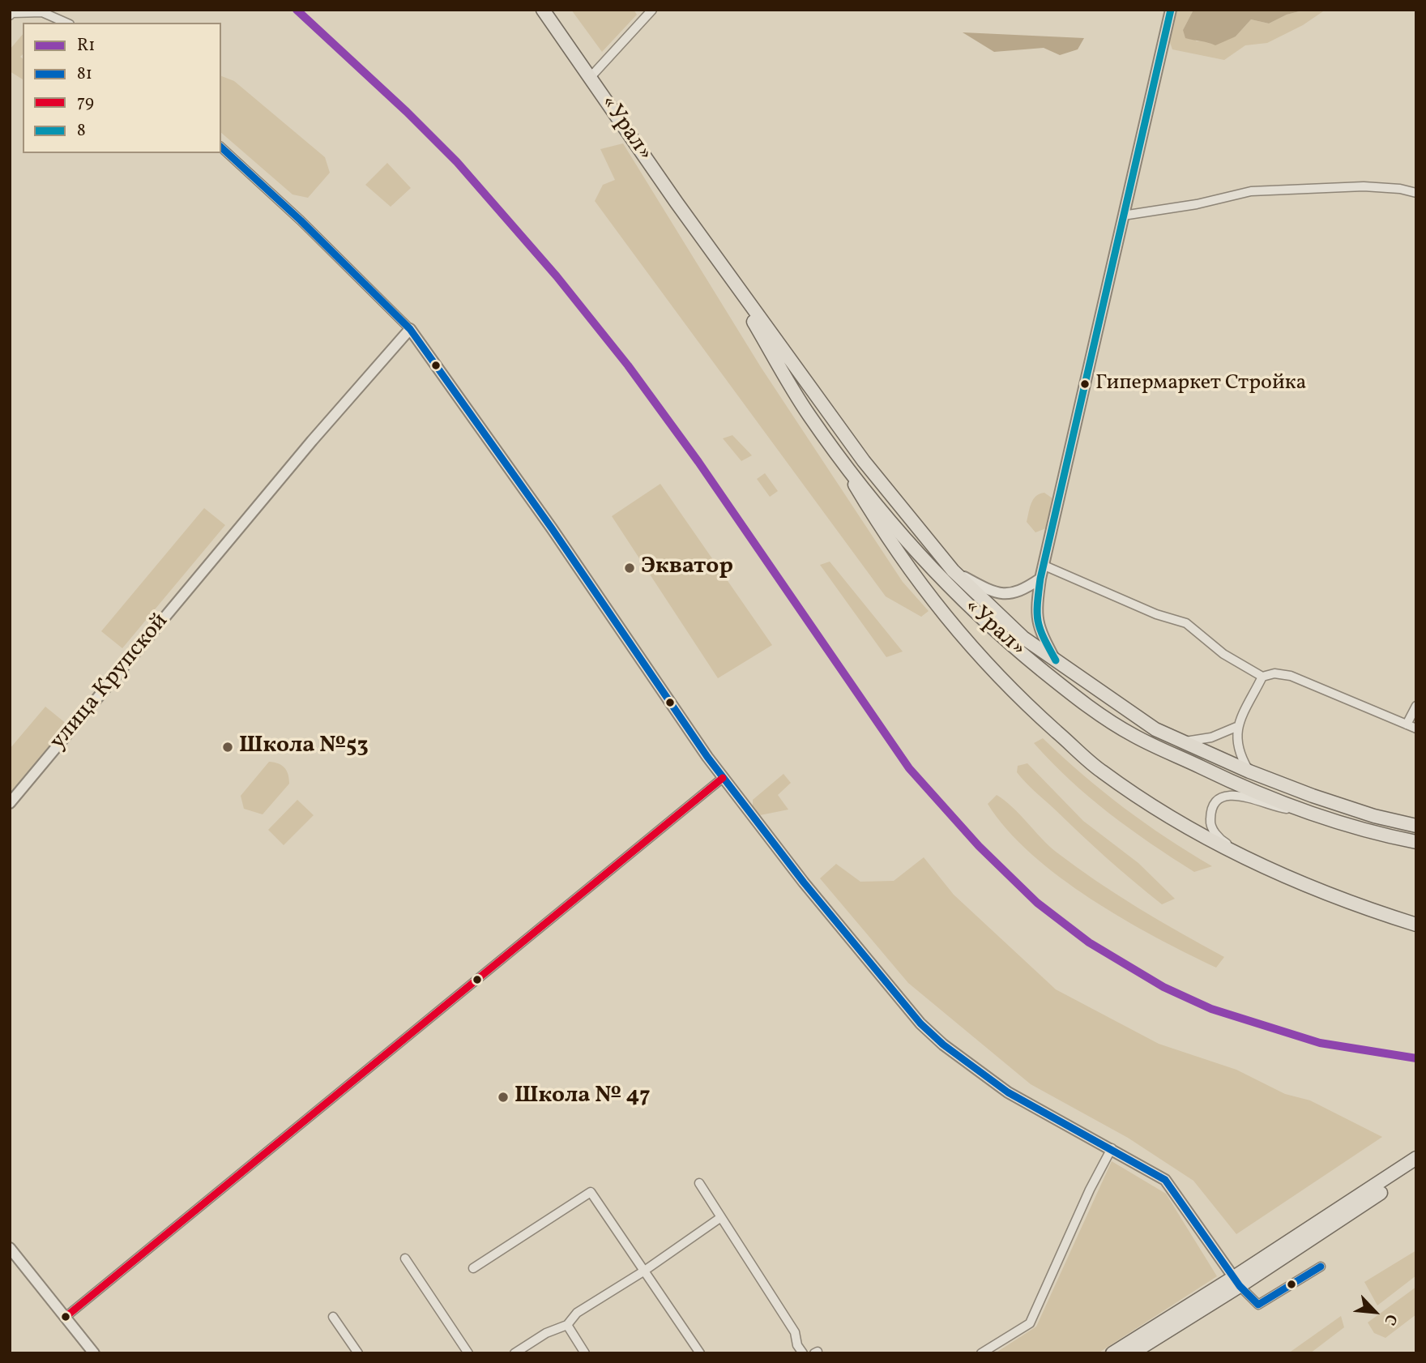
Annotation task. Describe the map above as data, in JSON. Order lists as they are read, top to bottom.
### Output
{
  "streets": {
    "main road": ["«Урал»"],
    "street": ["улица Крупской"]
  },
  "places": [
    "Гипермаркет Стройка",
    "Экватор",
    "Школа №53",
    "Школа № 47"
  ],
  "lines": [
    "transit line R1",
    "transit line 8",
    "transit line 81",
    "transit line 79"
  ],
  "legend": [
    "R1",
    "81",
    "79",
    "8"
  ],
  "north": "bottom right"
}
